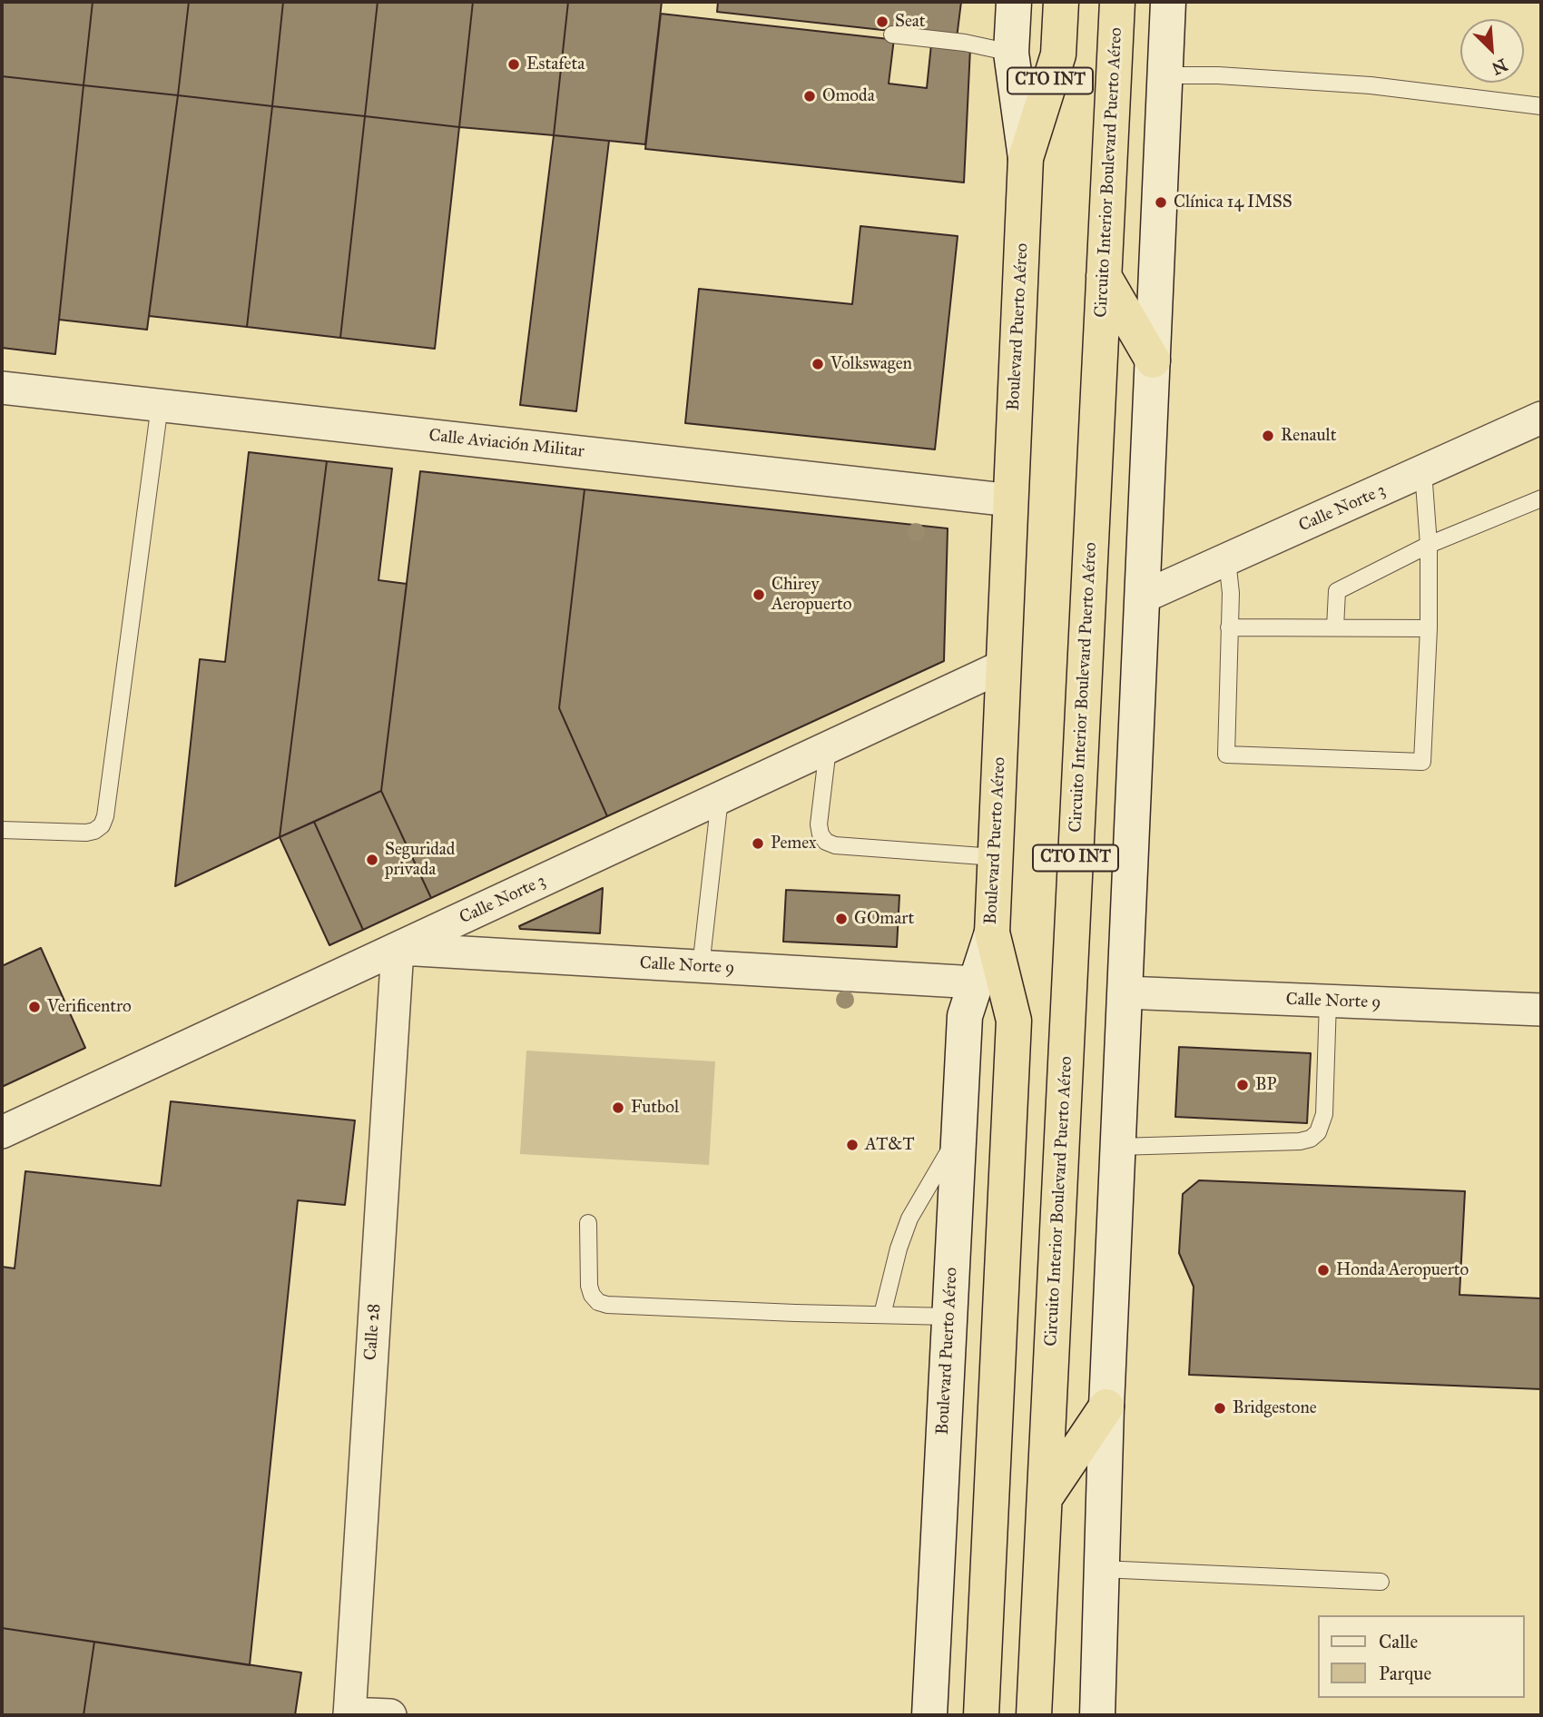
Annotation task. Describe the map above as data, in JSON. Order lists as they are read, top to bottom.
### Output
{
  "streets": {
    "highway": ["CTO INT", "Circuito Interior Boulevard Puerto Aéreo", "Boulevard Puerto Aéreo"],
    "street": [
      "Calle Aviación Militar",
      "Calle Norte 3",
      "Calle Norte 9",
      "Calle 28"
    ]
  },
  "crossings": [
    ["CTO INT", "Boulevard Puerto Aéreo"],
    ["CTO INT", "Calle Norte 3"],
    ["CTO INT", "Calle Norte 9"],
    ["Boulevard Puerto Aéreo", "Calle Aviación Militar"],
    ["Boulevard Puerto Aéreo", "Calle Norte 3"],
    ["Boulevard Puerto Aéreo", "Calle Norte 9"],
    ["Calle Norte 3", "Calle Norte 9"],
    ["Calle Norte 3", "Calle 28"],
    ["Calle Norte 9", "Calle 28"]
  ],
  "places": [
    "Seat",
    "Estafeta",
    "Omoda",
    "Clínica 14 IMSS",
    "Volkswagen",
    "Renault",
    "Chirey Aeropuerto",
    "Pemex",
    "Seguridad privada",
    "GOmart",
    "Verificentro",
    "BP",
    "Futbol",
    "AT&T",
    "Honda Aeropuerto",
    "Bridgestone"
  ],
  "legend": ["Calle", "Parque"],
  "north": "bottom right"
}
